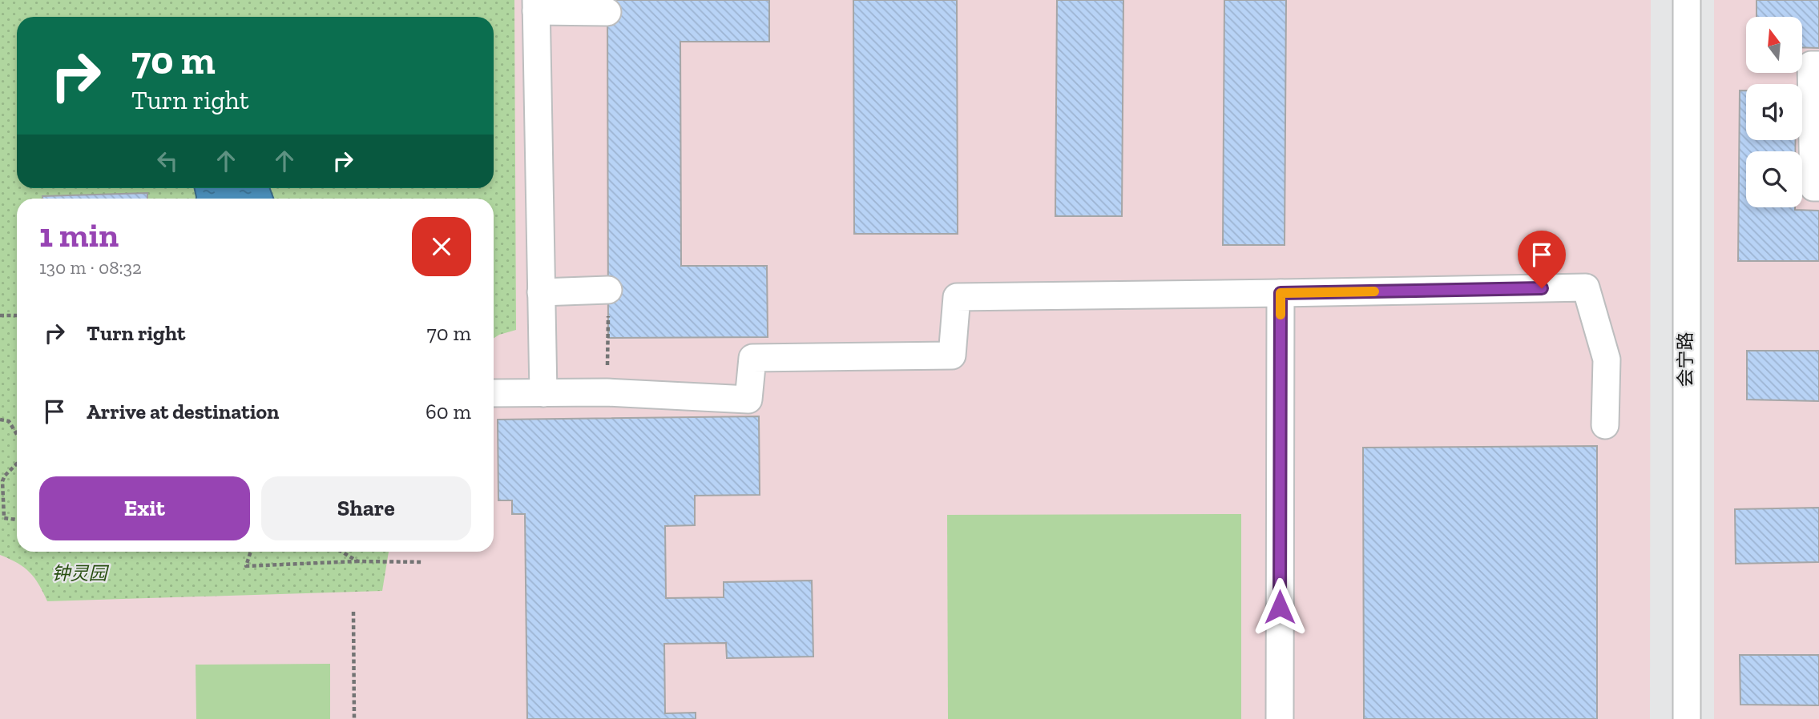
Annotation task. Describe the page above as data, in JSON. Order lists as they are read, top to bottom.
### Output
{
  "streets": {
    "street": ["会宁路"]
  },
  "parks": ["钟灵园"],
  "north": "top",
  "page": {
    "turn": ["70 m", "Turn right"],
    "heading": ["1 min", "130 m · 08:32"],
    "list": [
      {
        "name": "Turn right",
        "value": "70 m"
      },
      {
        "name": "Arrive at destination",
        "value": "60 m"
      }
    ],
    "buttons": ["Exit", "Share"]
  }
}
